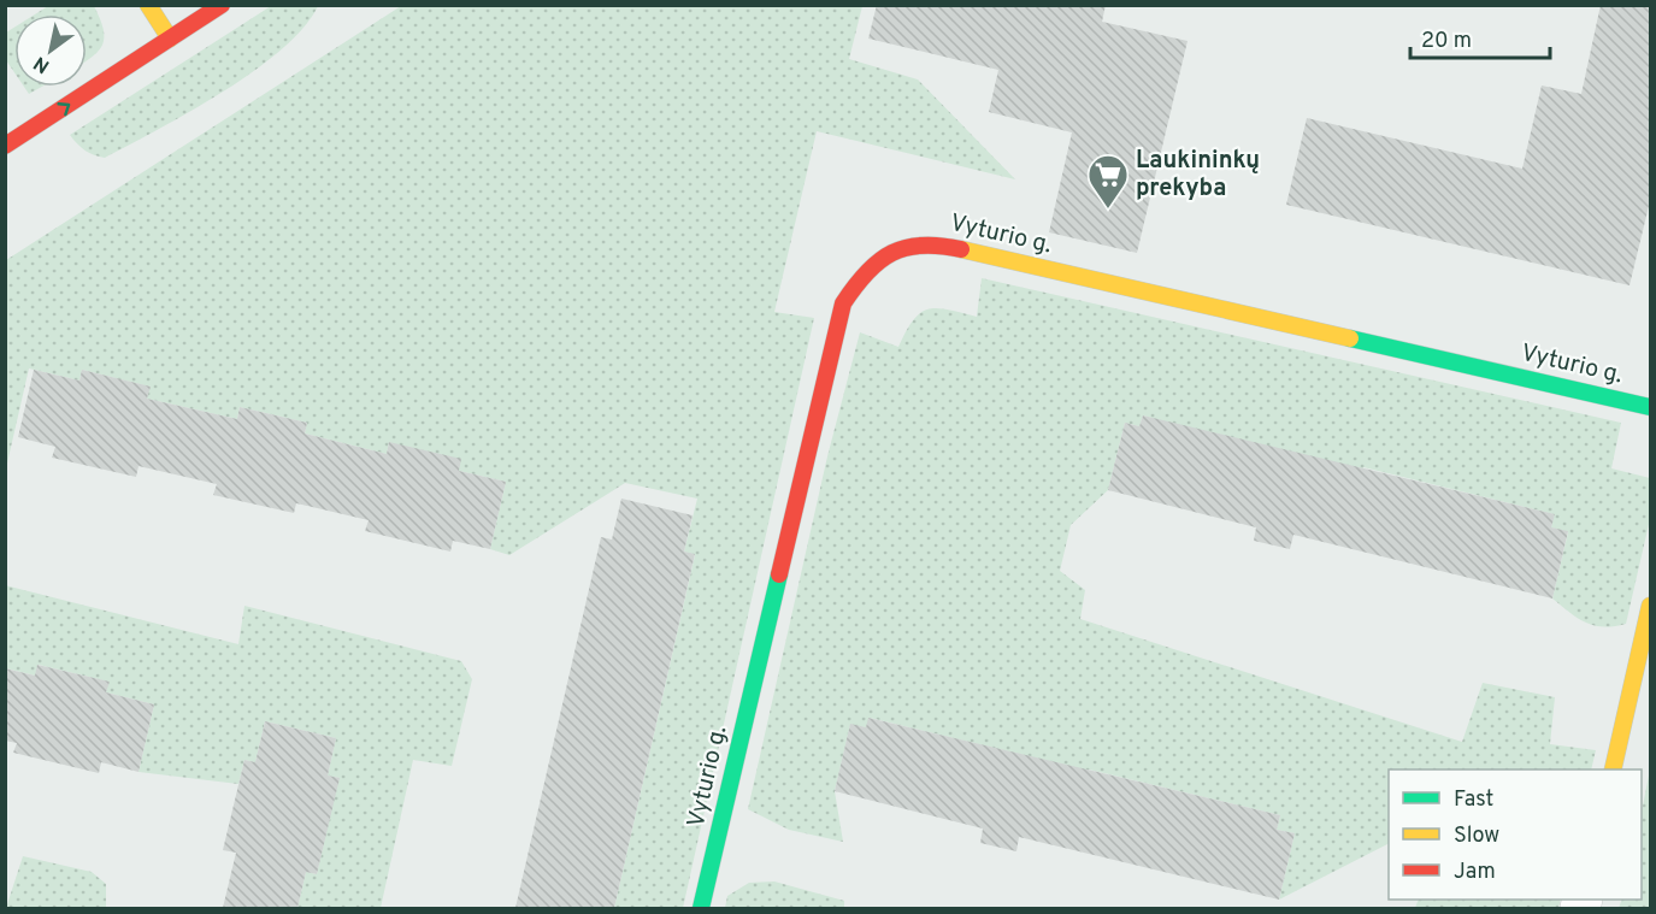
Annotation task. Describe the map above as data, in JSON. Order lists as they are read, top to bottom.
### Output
{
  "streets": {
    "street": ["Vyturio g."]
  },
  "places": {
    "supermarket": ["Laukininkų prekyba"]
  },
  "legend": ["Fast", "Slow", "Jam"],
  "scale_bar": "20 m",
  "north": "bottom left"
}
